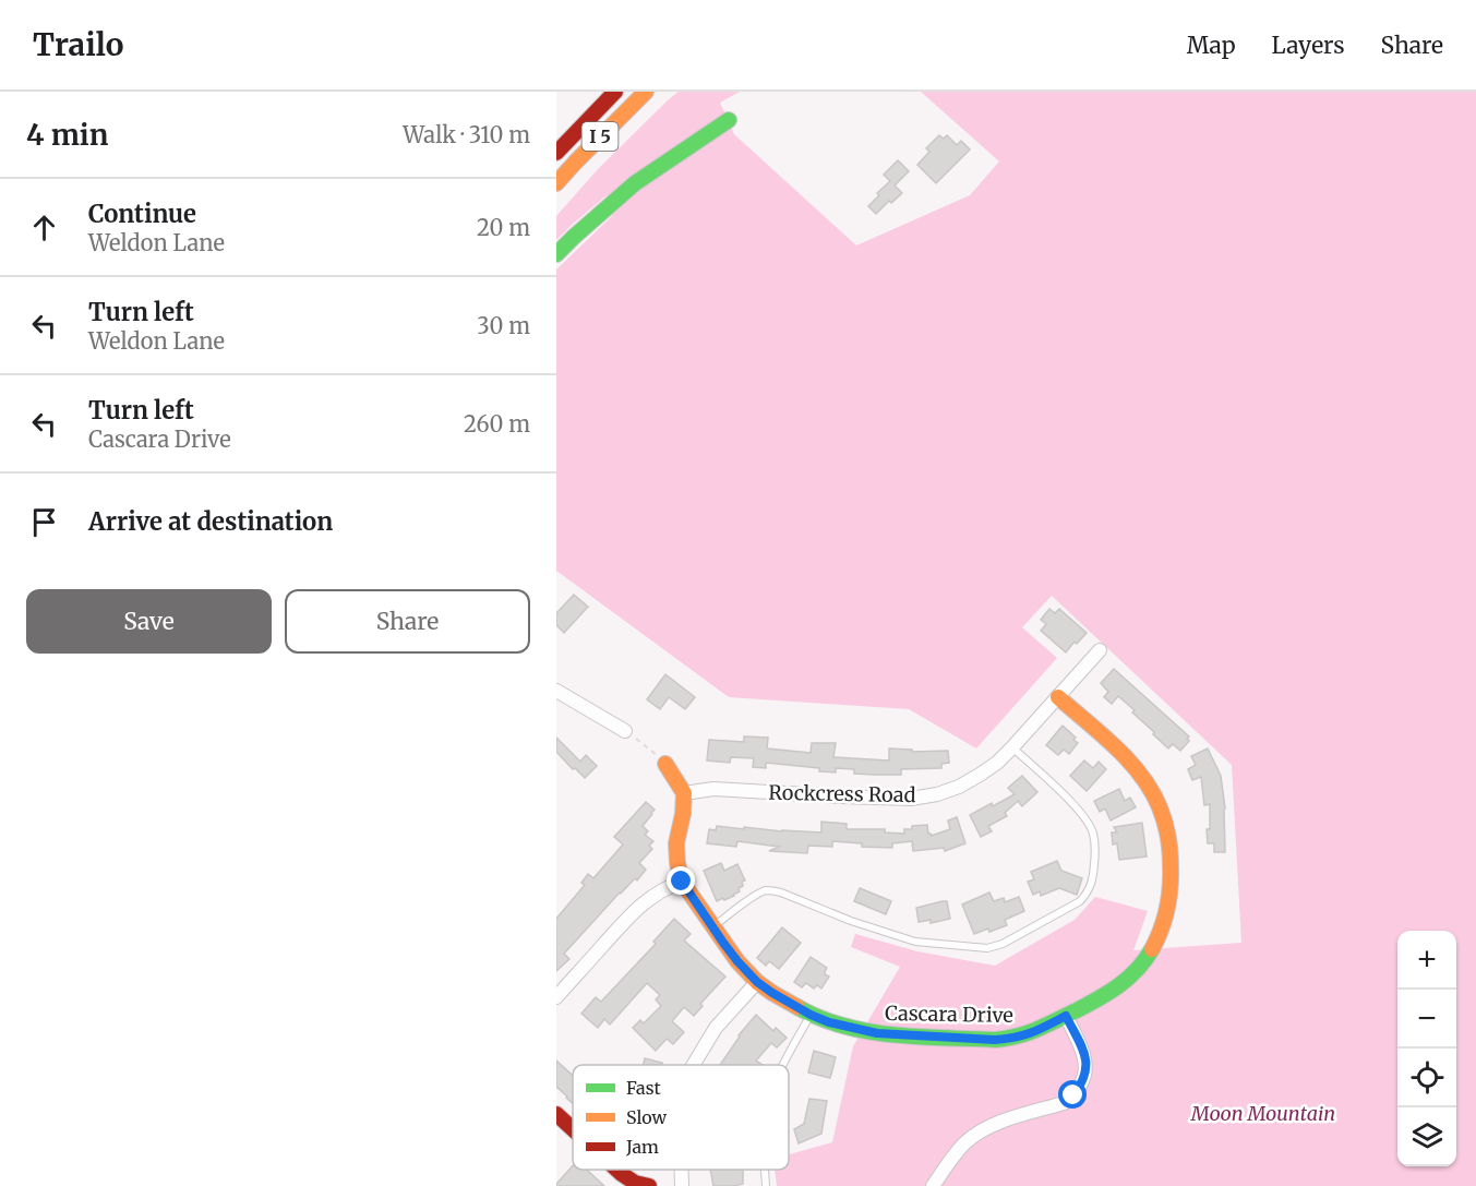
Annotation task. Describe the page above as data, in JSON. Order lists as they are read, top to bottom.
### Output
{
  "streets": {
    "main road": ["I 5", "Cascara Drive"],
    "street": ["Rockcress Road"]
  },
  "crossings": [
    ["Rockcress Road", "Cascara Drive"]
  ],
  "parks": ["Moon Mountain"],
  "legend": ["Fast", "Slow", "Jam"],
  "page": {
    "header": "Trailo",
    "nav": ["Map", "Layers", "Share"],
    "heading": ["4 min", "Walk · 310 m"],
    "list": [
      ["Continue", "Weldon Lane", "20 m"],
      ["Turn left", "Weldon Lane", "30 m"],
      ["Turn left", "Cascara Drive", "260 m"],
      "Arrive at destination"
    ],
    "buttons": ["Save", "Share"],
    "map_buttons": ["+", "−"]
  }
}
